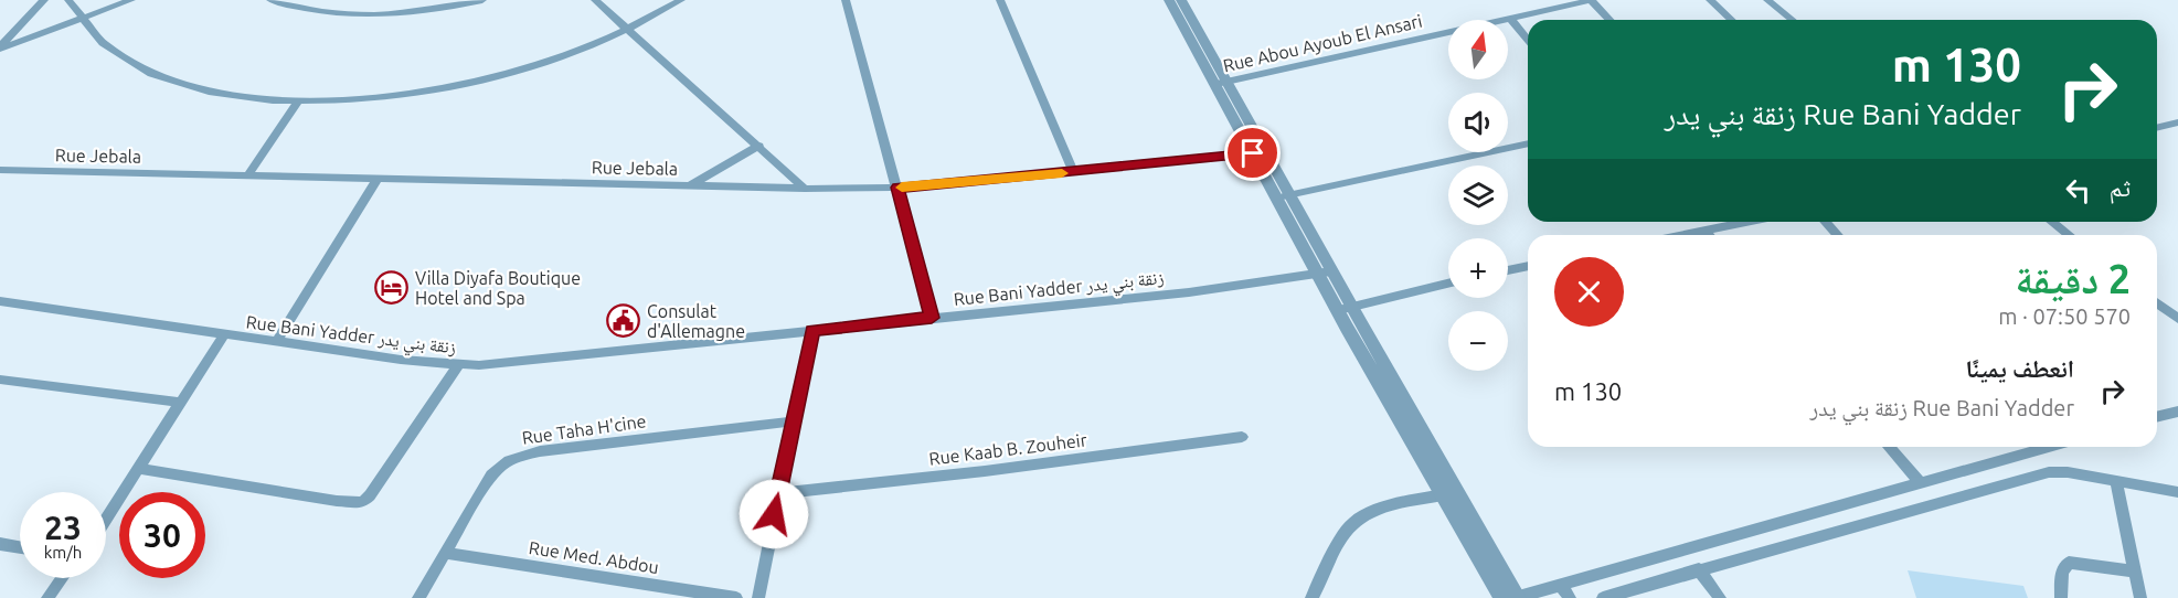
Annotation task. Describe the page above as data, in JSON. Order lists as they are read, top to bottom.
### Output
{
  "streets": {
    "street": [
      "Rue Abou Ayoub El Ansari",
      "Rue Jebala",
      "Rue Bani Yadder زنقة بني يدر",
      "Rue Taha H'cine",
      "Rue Kaab B. Zouheir",
      "Rue Med. Abdou"
    ]
  },
  "crossings": [
    ["Rue Taha H'cine", "Rue Med. Abdou"]
  ],
  "places": {
    "hotel": ["Villa Diyafa Boutique Hotel and Spa"],
    "public building": ["Consulat d'Allemagne"]
  },
  "north": "top",
  "page": {
    "map_buttons": ["+", "−"],
    "turn": ["130 m", "Rue Bani Yadder زنقة بني يدر"],
    "then": "ثم",
    "heading": ["2 دقيقة", "570 m · 07:50"],
    "list": [
      {
        "name": "انعطف يمينًا",
        "note": "Rue Bani Yadder زنقة بني يدر",
        "value": "130 m"
      }
    ],
    "speed": "23 km/h",
    "limit": "30"
  }
}
